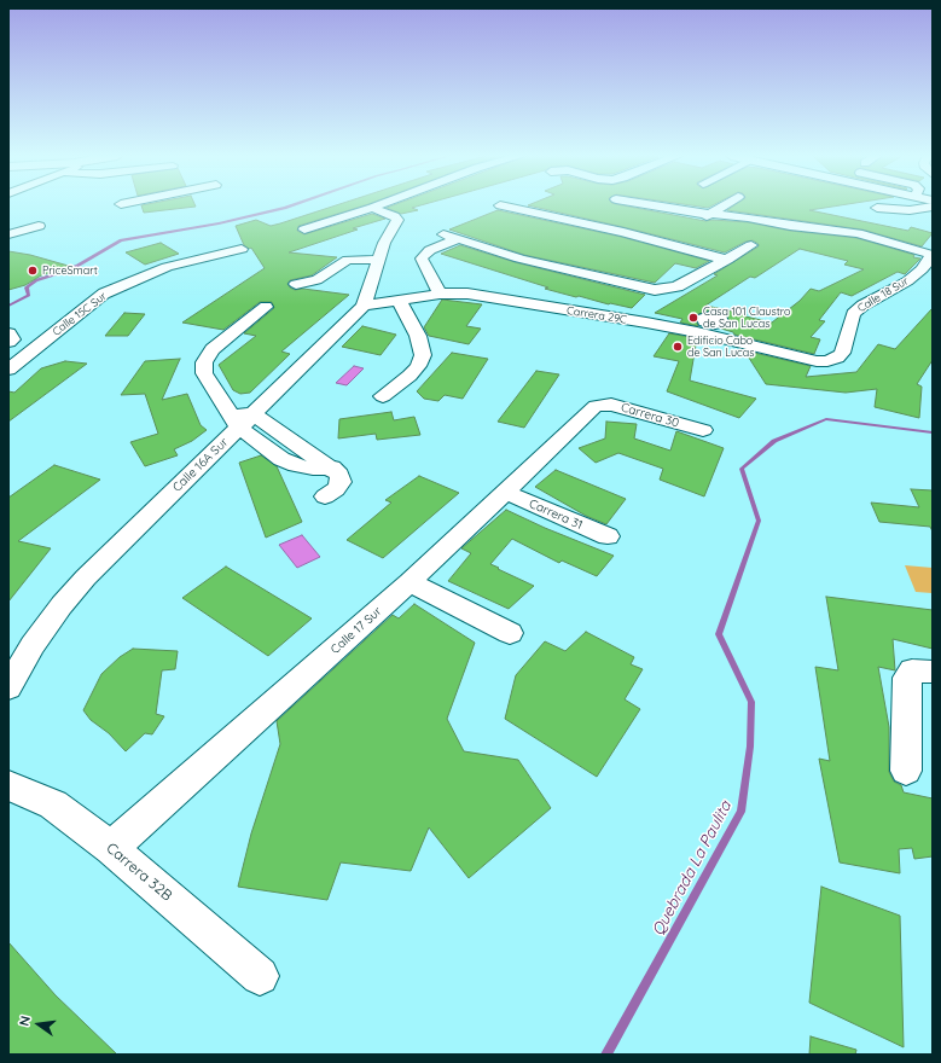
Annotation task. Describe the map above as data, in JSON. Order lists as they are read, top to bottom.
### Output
{
  "streets": {
    "street": [
      "Calle 18 Sur",
      "Calle 15C Sur",
      "Carrera 29C",
      "Carrera 30",
      "Calle 16A Sur",
      "Carrera 31",
      "Calle 17 Sur",
      "Carrera 32B"
    ]
  },
  "crossings": [
    ["Calle 18 Sur", "Carrera 29C"],
    ["Carrera 29C", "Calle 16A Sur"],
    ["Carrera 30", "Calle 17 Sur"],
    ["Carrera 31", "Calle 17 Sur"],
    ["Calle 17 Sur", "Carrera 32B"]
  ],
  "water": ["Quebrada La Paulita"],
  "places": ["PriceSmart", "Casa 101 Claustro de San Lucas", "Edificio Cabo de San Lucas"],
  "north": "left"
}
